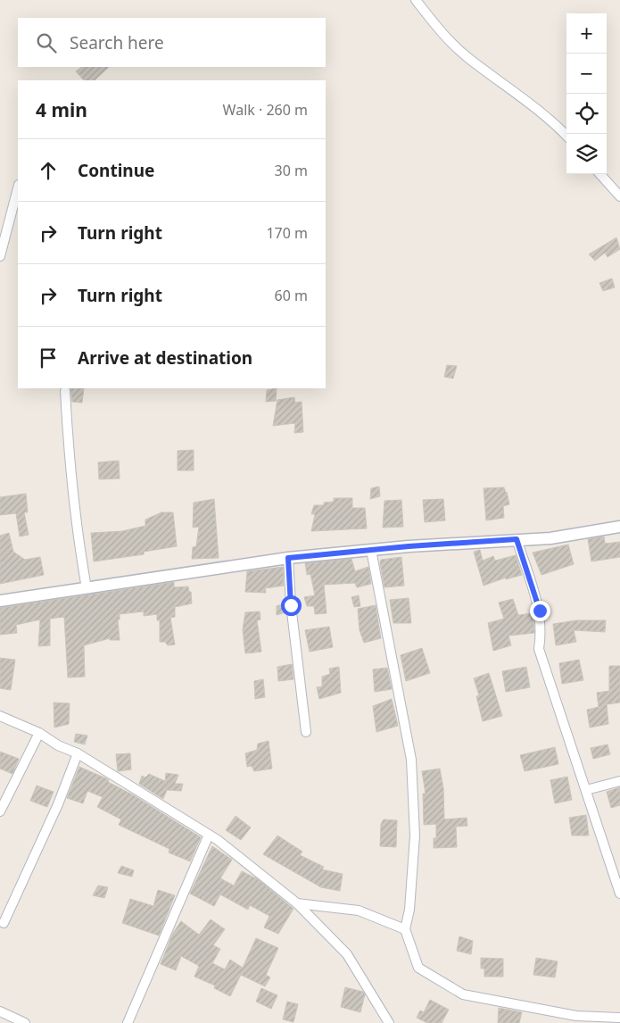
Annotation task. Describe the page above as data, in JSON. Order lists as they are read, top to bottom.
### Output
{
  "page": {
    "map_buttons": ["+", "−"],
    "search": "Search here",
    "heading": ["4 min", "Walk · 260 m"],
    "list": [
      ["Continue", "30 m"],
      ["Turn right", "170 m"],
      ["Turn right", "60 m"],
      "Arrive at destination"
    ]
  }
}
